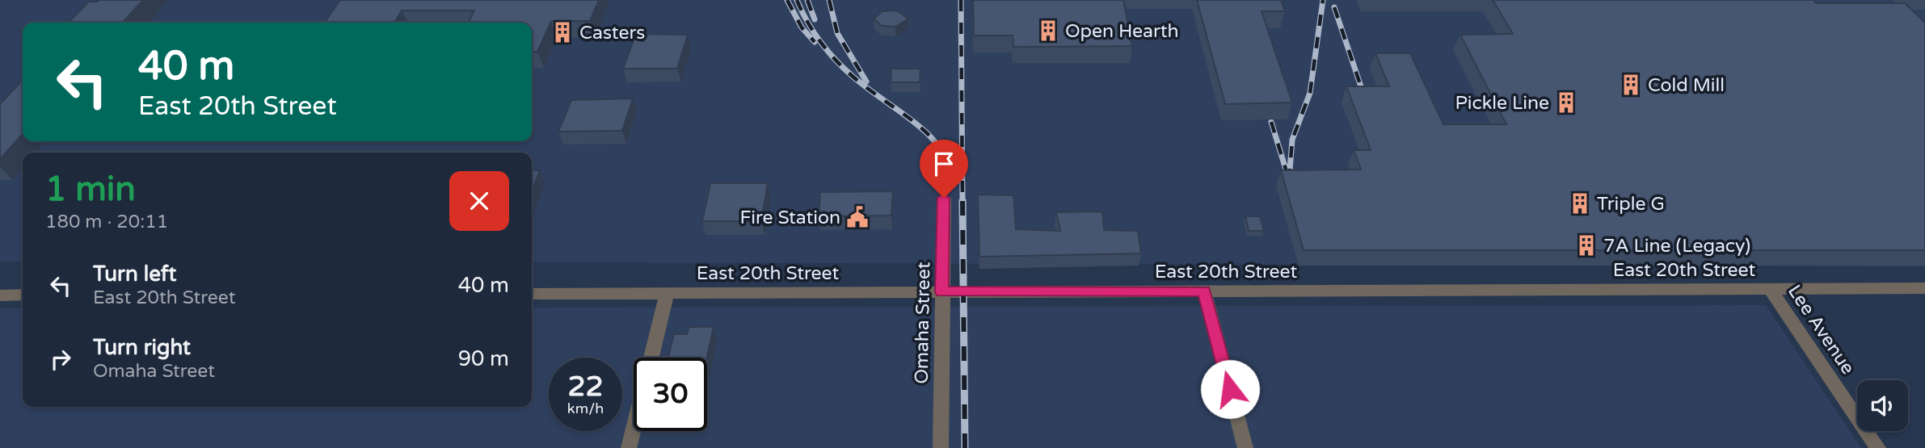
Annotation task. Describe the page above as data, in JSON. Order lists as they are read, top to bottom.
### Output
{
  "streets": {
    "street": ["East 20th Street", "Omaha Street", "Lee Avenue"]
  },
  "crossings": [
    ["East 20th Street", "Omaha Street"],
    ["East 20th Street", "Lee Avenue"]
  ],
  "places": {
    "building": [
      "Open Hearth",
      "Casters",
      "Cold Mill",
      "Pickle Line",
      "Triple G",
      "7A Line (Legacy)"
    ],
    "public building": ["Fire Station"]
  },
  "page": {
    "turn": ["40 m", "East 20th Street"],
    "heading": ["1 min", "180 m · 20:11"],
    "list": [
      {
        "name": "Turn left",
        "note": "East 20th Street",
        "value": "40 m"
      },
      {
        "name": "Turn right",
        "note": "Omaha Street",
        "value": "90 m"
      }
    ],
    "speed": "22 km/h",
    "limit": "30"
  }
}
